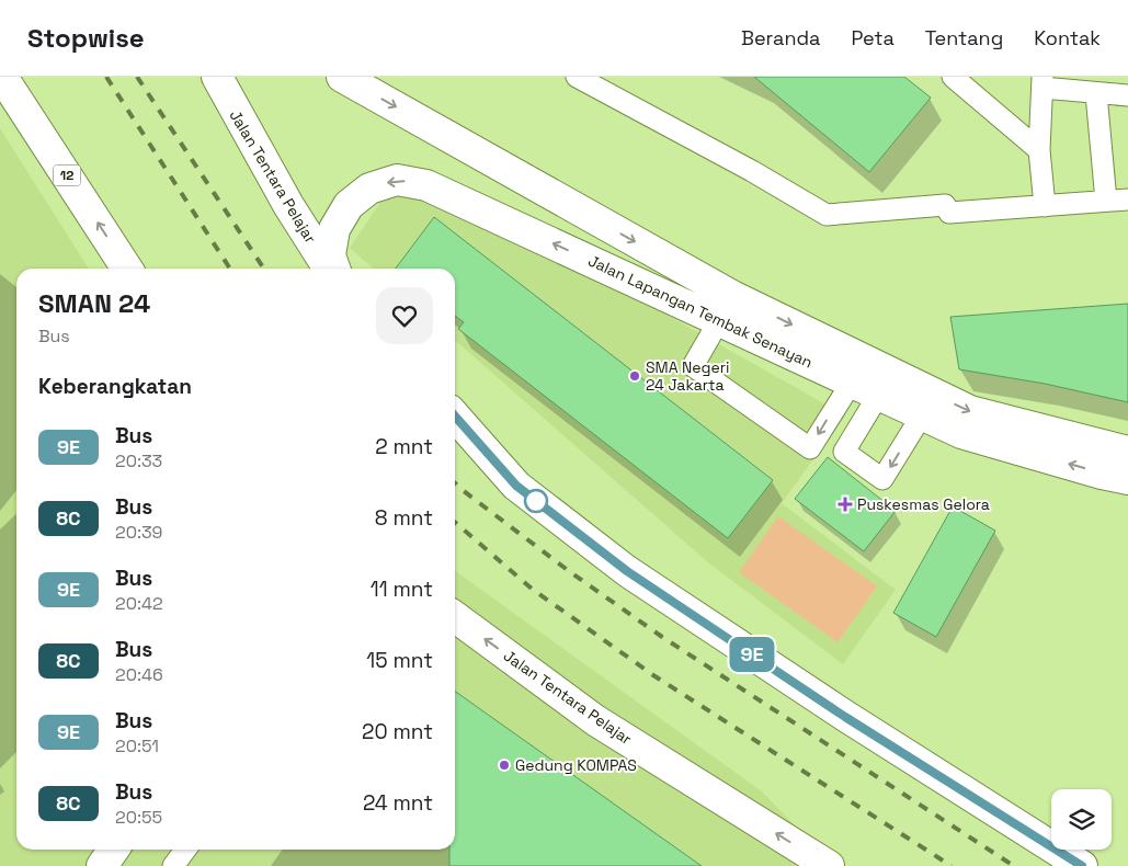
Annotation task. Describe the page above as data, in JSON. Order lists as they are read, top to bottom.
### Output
{
  "streets": {
    "main road": ["12", "Jalan Tentara Pelajar", "Jalan Lapangan Tembak Senayan"]
  },
  "places": {
    "other": ["SMA Negeri 24 Jakarta", "Gedung KOMPAS"],
    "health": ["Puskesmas Gelora"]
  },
  "lines": ["bus line 9E"],
  "page": {
    "header": "Stopwise",
    "nav": [
      "Beranda",
      "Peta",
      "Tentang",
      "Kontak"
    ],
    "on_map": "9E",
    "heading": [
      ["SMAN 24", "Bus"],
      "Keberangkatan"
    ],
    "list": [
      {
        "mark": "9E",
        "name": "Bus",
        "note": "20:33",
        "value": "2 mnt"
      },
      {
        "mark": "8C",
        "name": "Bus",
        "note": "20:39",
        "value": "8 mnt"
      },
      {
        "mark": "9E",
        "name": "Bus",
        "note": "20:42",
        "value": "11 mnt"
      },
      {
        "mark": "8C",
        "name": "Bus",
        "note": "20:46",
        "value": "15 mnt"
      },
      {
        "mark": "9E",
        "name": "Bus",
        "note": "20:51",
        "value": "20 mnt"
      },
      {
        "mark": "8C",
        "name": "Bus",
        "note": "20:55",
        "value": "24 mnt"
      }
    ]
  }
}
